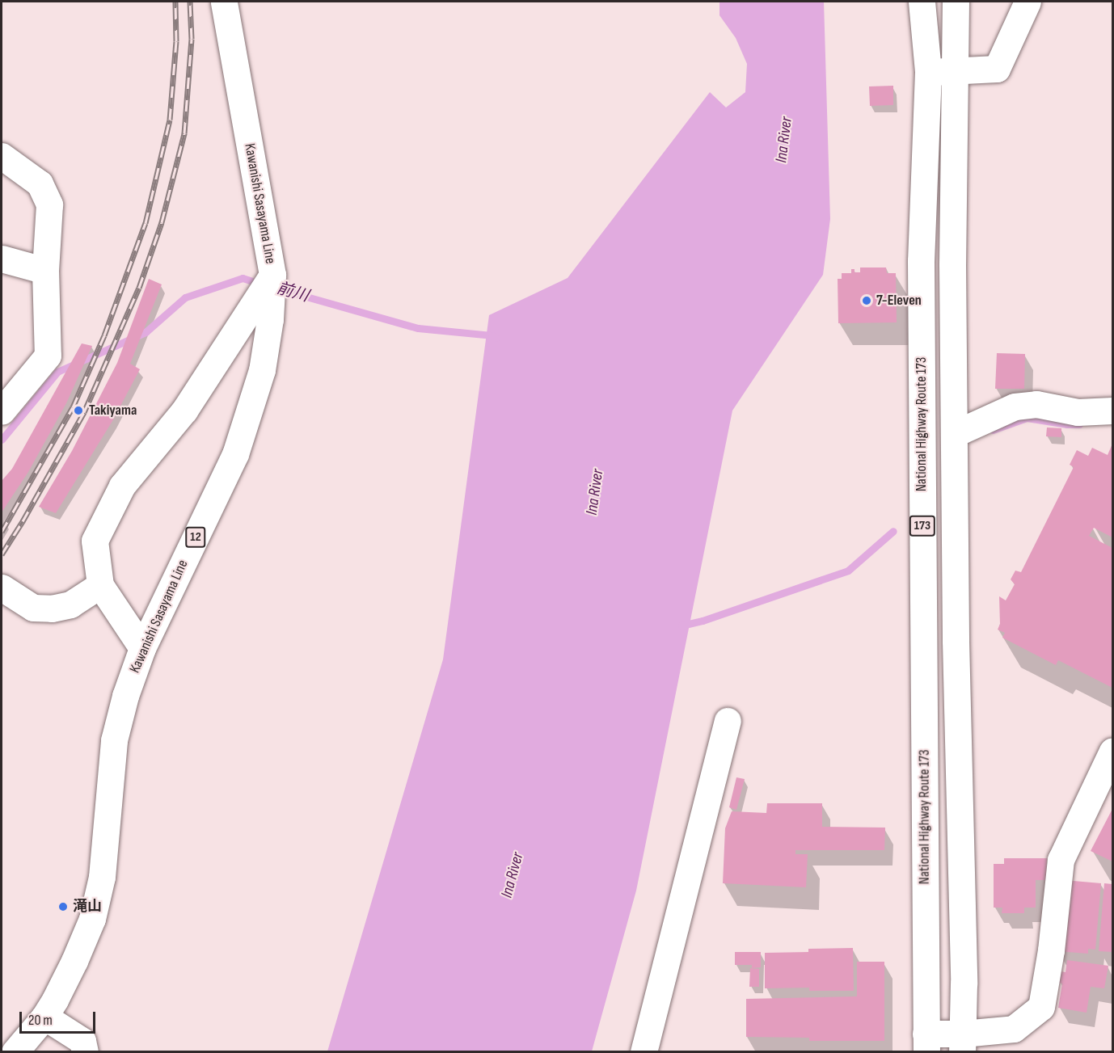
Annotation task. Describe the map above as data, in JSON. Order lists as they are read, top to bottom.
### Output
{
  "streets": {
    "main road": [
      "Kawanishi Sasayama Line",
      "National Highway Route 173",
      "173",
      "12"
    ]
  },
  "water": ["Ina River", "前川"],
  "places": ["7-Eleven", "Takiyama", "滝山"],
  "scale_bar": "20 m"
}
